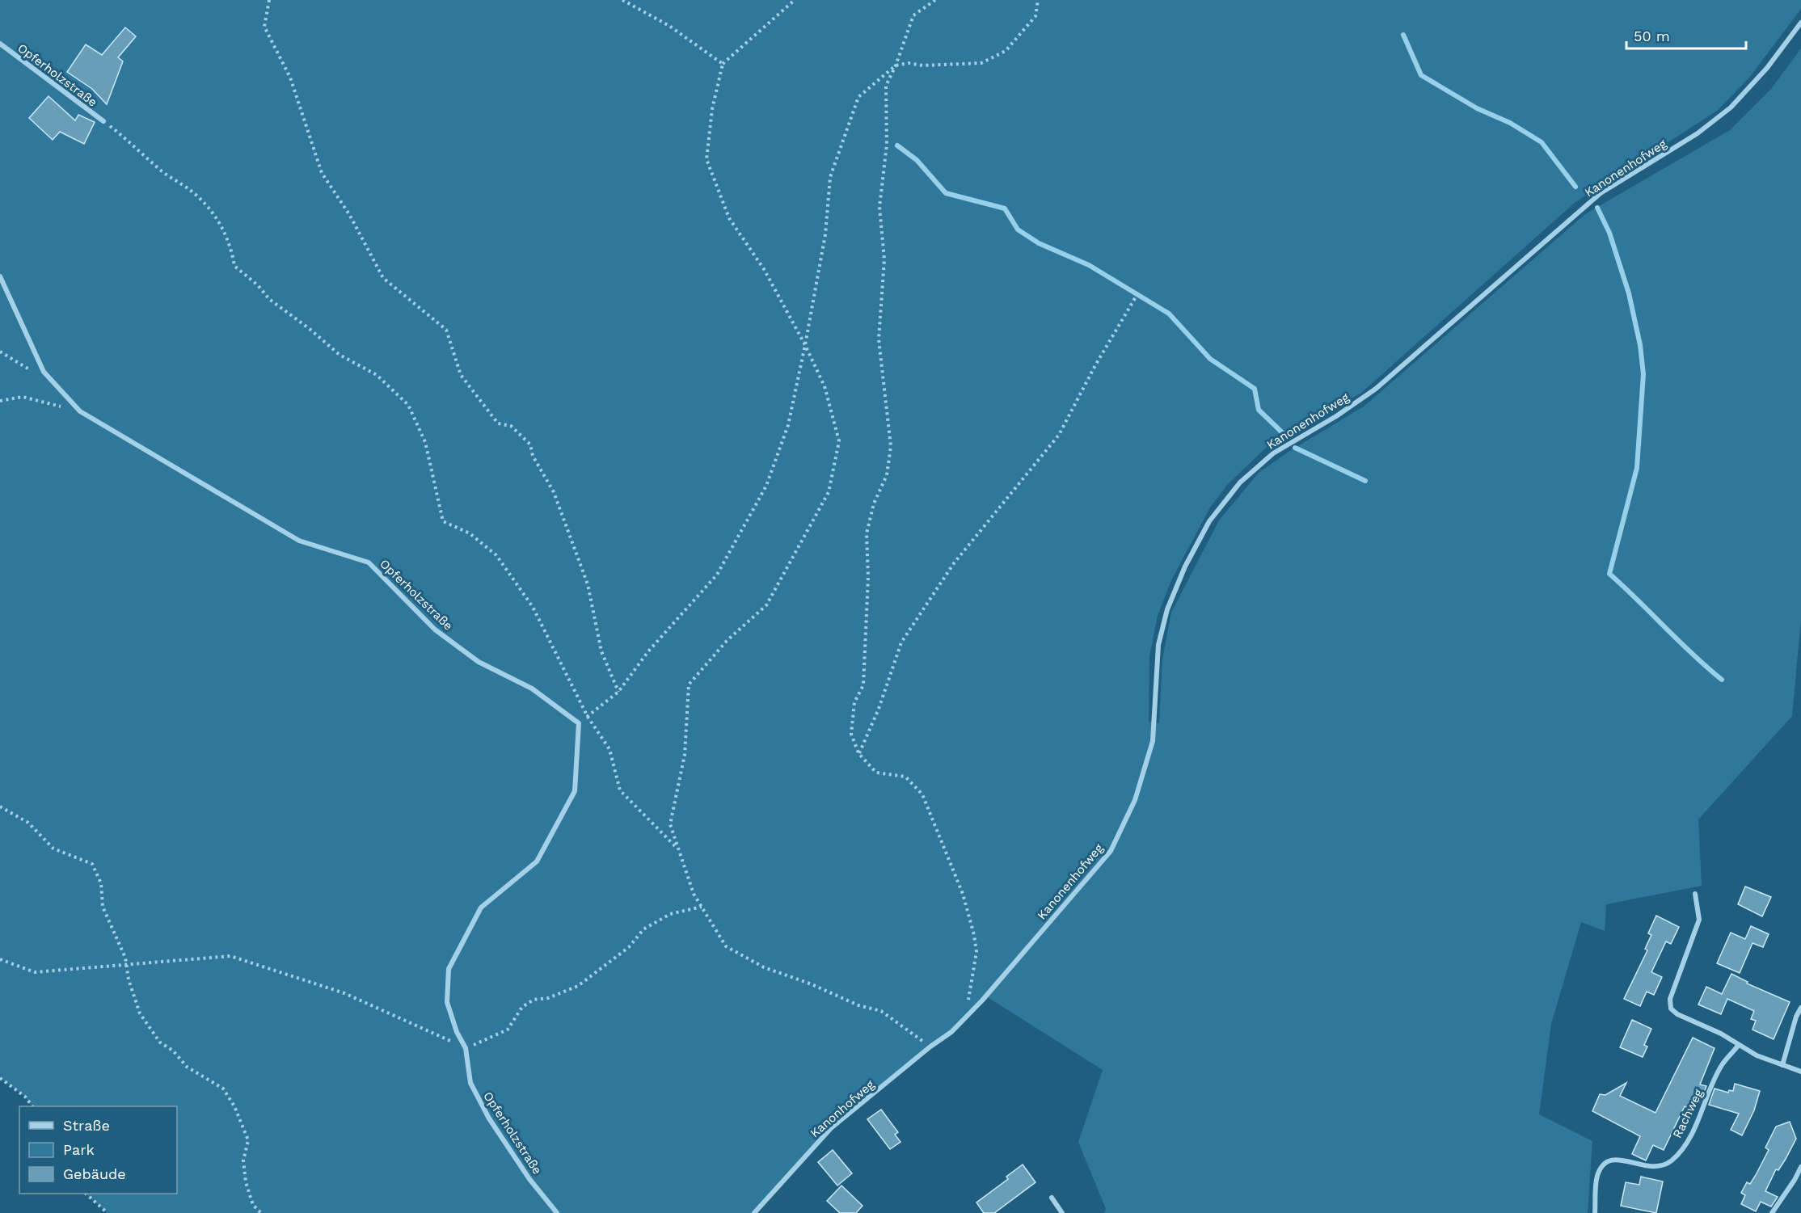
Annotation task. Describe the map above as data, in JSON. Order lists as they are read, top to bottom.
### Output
{
  "streets": {
    "street": [
      "Opferholzstraße",
      "Kanonenhofweg",
      "Kanonhofweg",
      "Rachweg"
    ]
  },
  "crossings": [
    ["Kanonenhofweg", "Kanonhofweg"]
  ],
  "legend": ["Straße", "Park", "Gebäude"],
  "scale_bar": "50 m"
}
